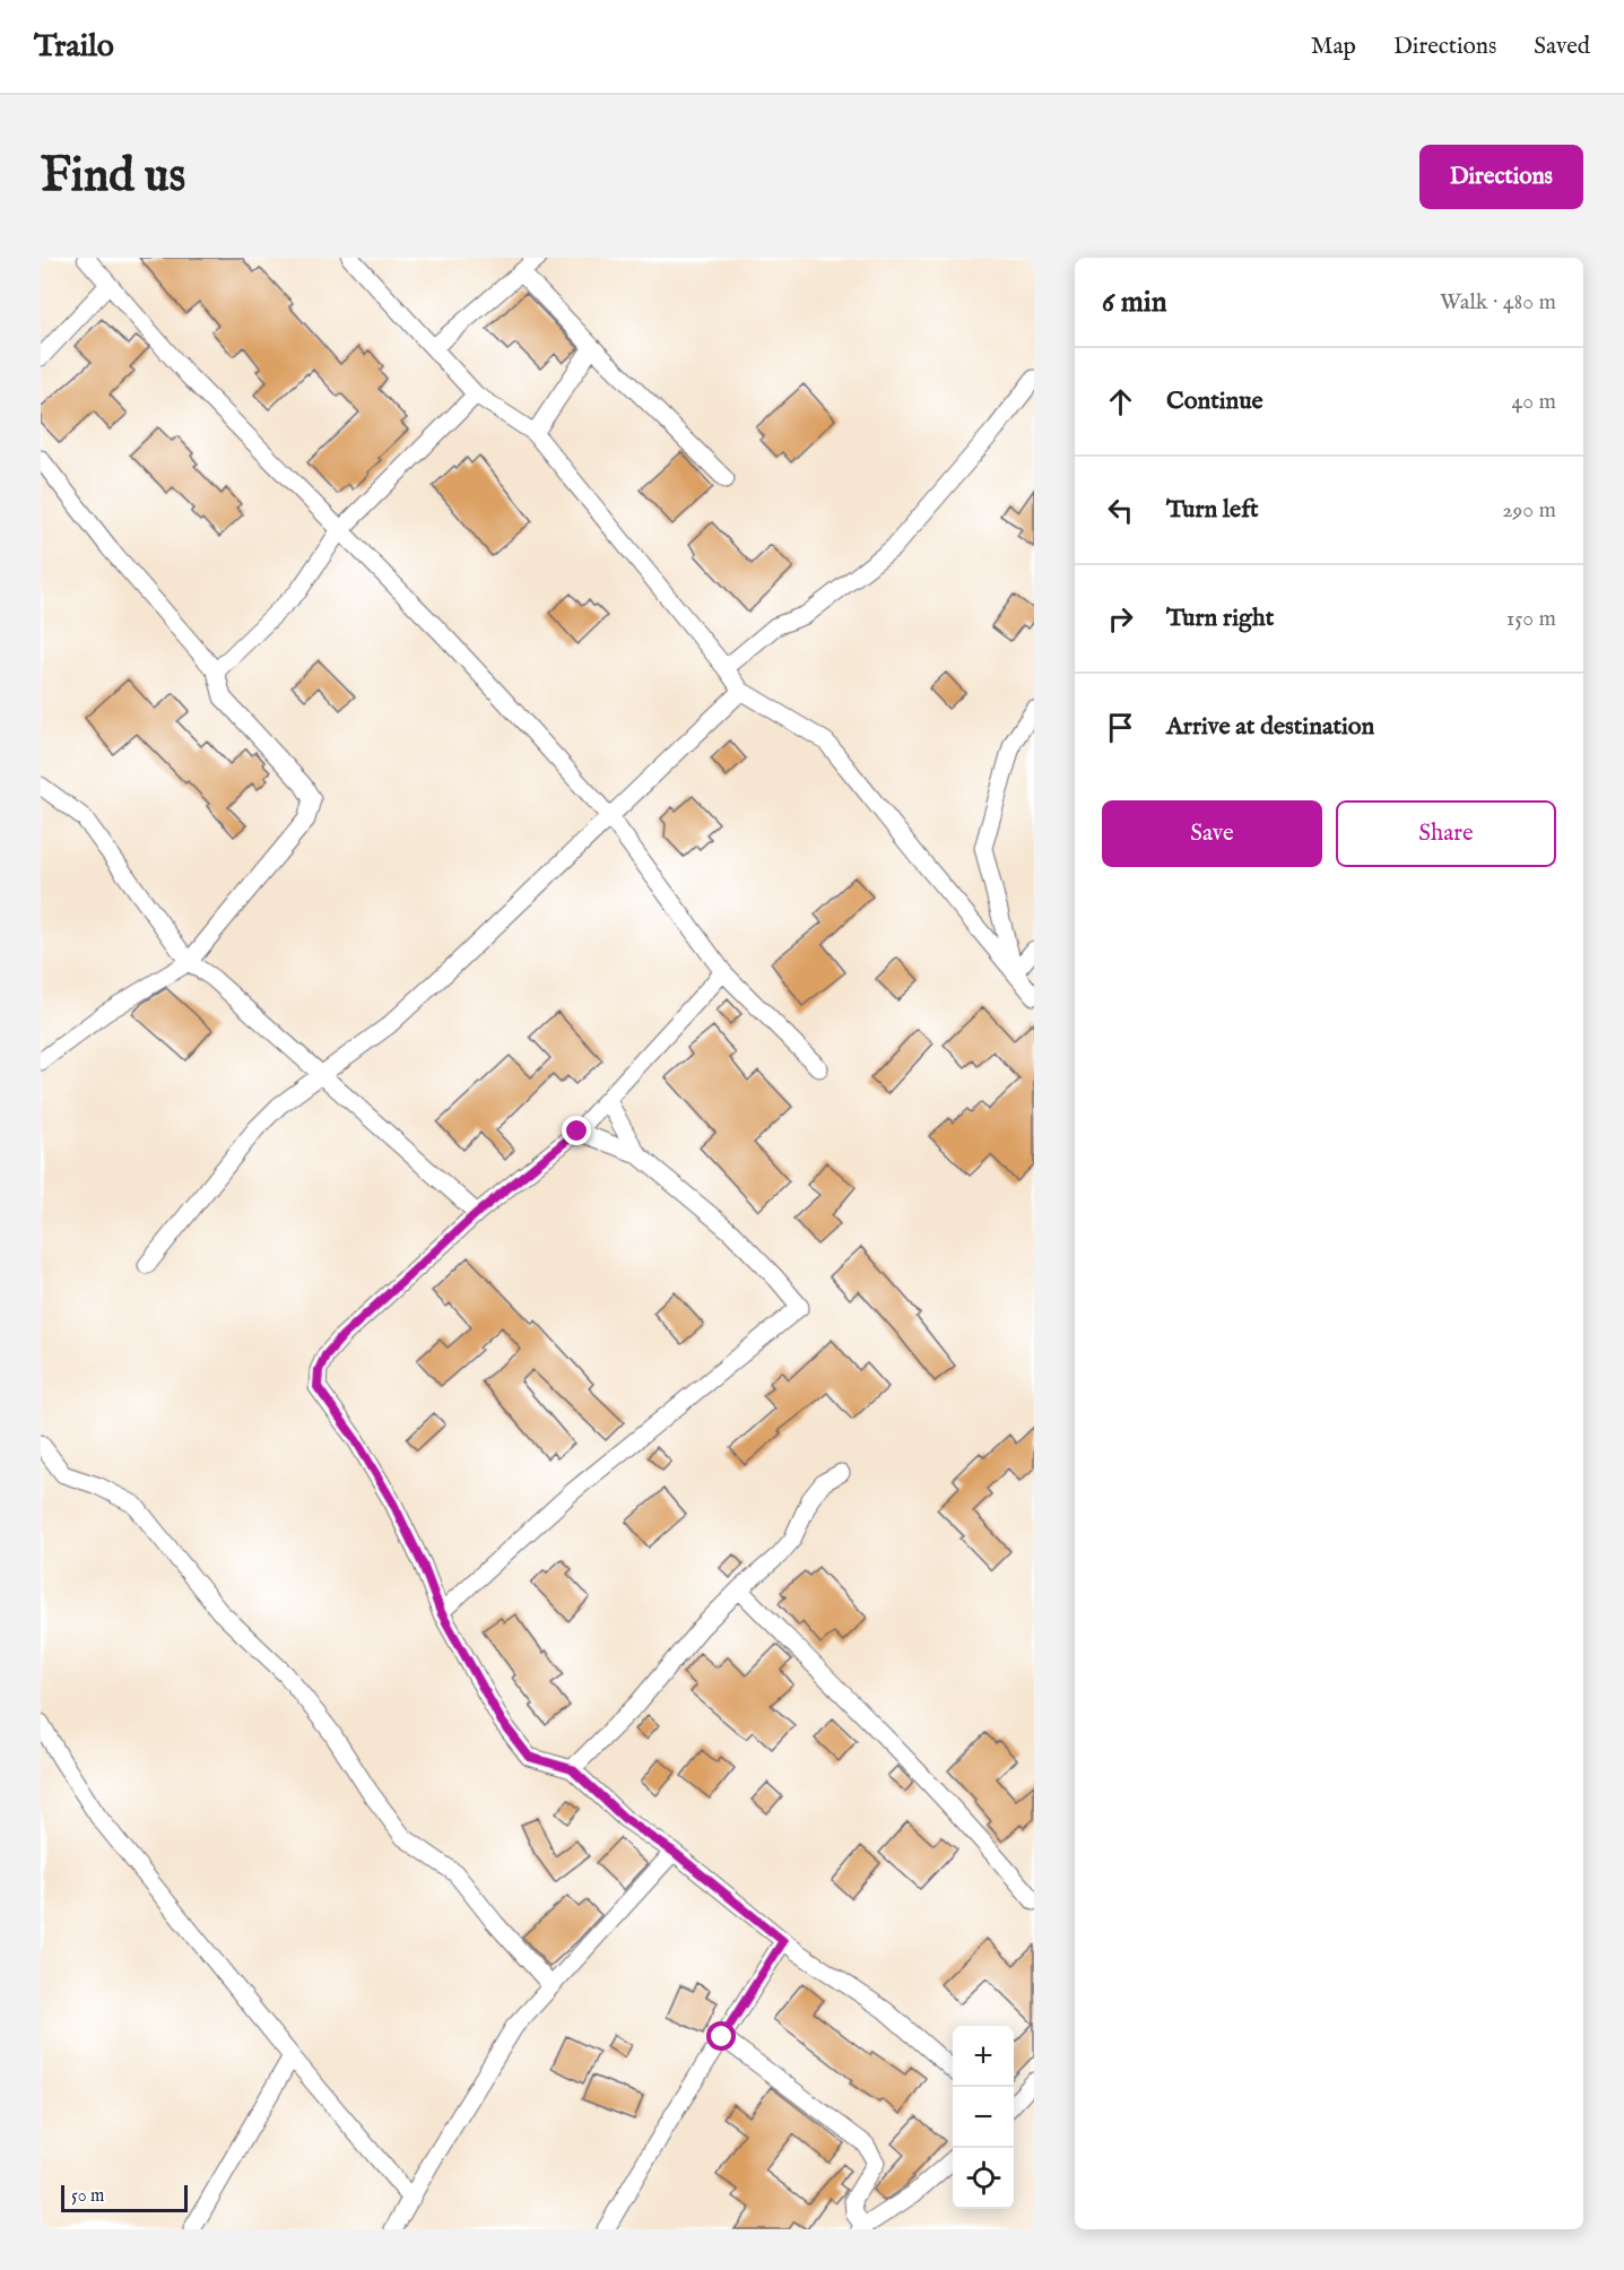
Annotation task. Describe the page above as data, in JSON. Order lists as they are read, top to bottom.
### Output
{
  "scale_bar": "50 m",
  "page": {
    "header": "Trailo",
    "nav": ["Map", "Directions", "Saved"],
    "buttons": [
      "Directions",
      ["Save", "Share"]
    ],
    "title": "Find us",
    "heading": ["6 min", "Walk · 480 m"],
    "list": [
      ["Continue", "40 m"],
      ["Turn left", "290 m"],
      ["Turn right", "150 m"],
      "Arrive at destination"
    ],
    "map_buttons": ["+", "−"],
    "scale": "50 m"
  }
}
